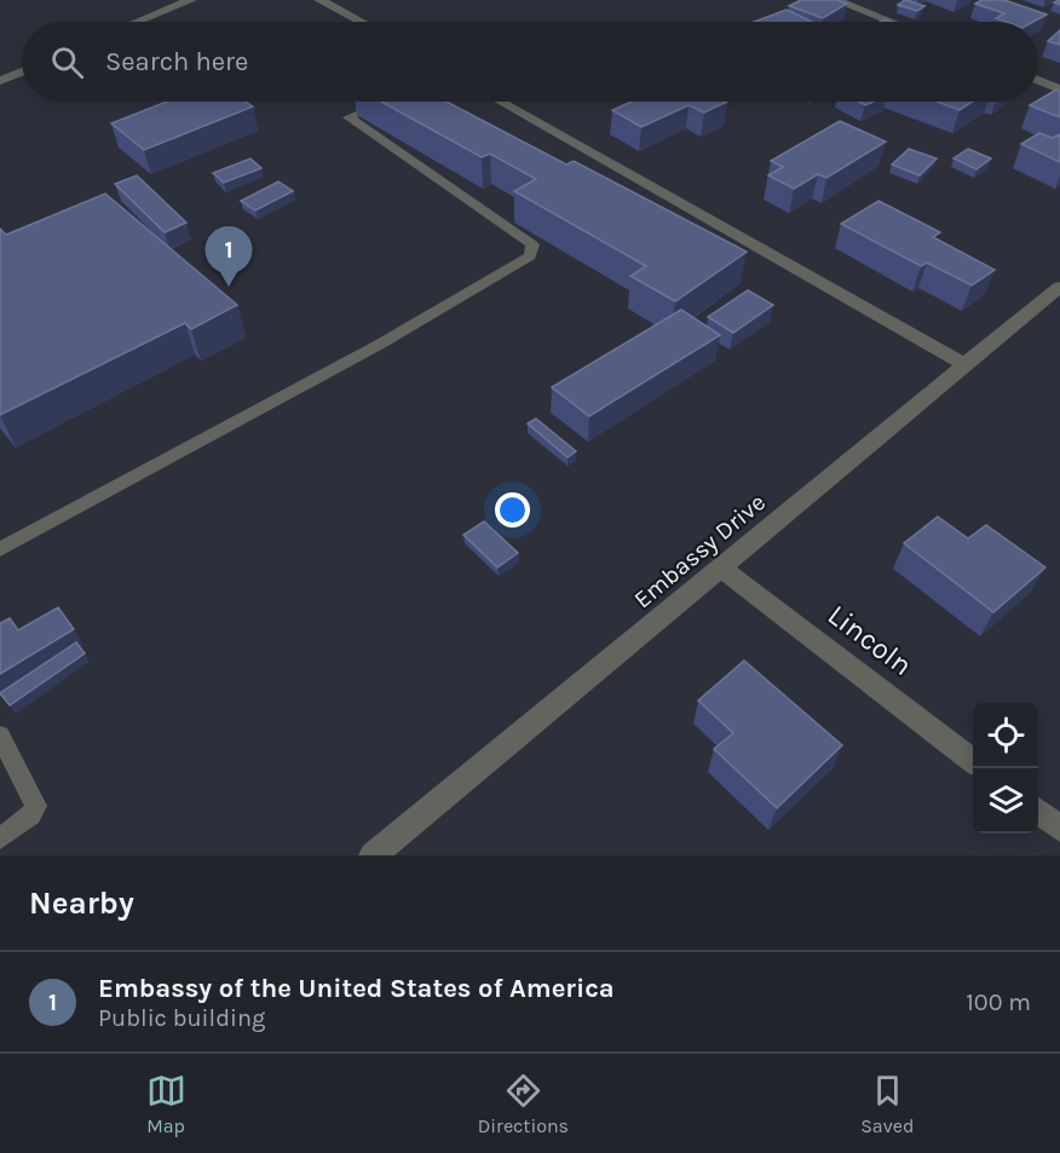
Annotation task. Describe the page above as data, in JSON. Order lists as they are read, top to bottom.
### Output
{
  "streets": {
    "street": ["Embassy Drive", "Lincoln"]
  },
  "crossings": [
    ["Embassy Drive", "Lincoln"]
  ],
  "page": {
    "search": "Search here",
    "pins": "1",
    "heading": "Nearby",
    "list": [
      {
        "mark": "1",
        "name": "Embassy of the United States of America",
        "note": "Public building",
        "value": "100 m"
      }
    ],
    "nav": ["Map", "Directions", "Saved"]
  }
}
